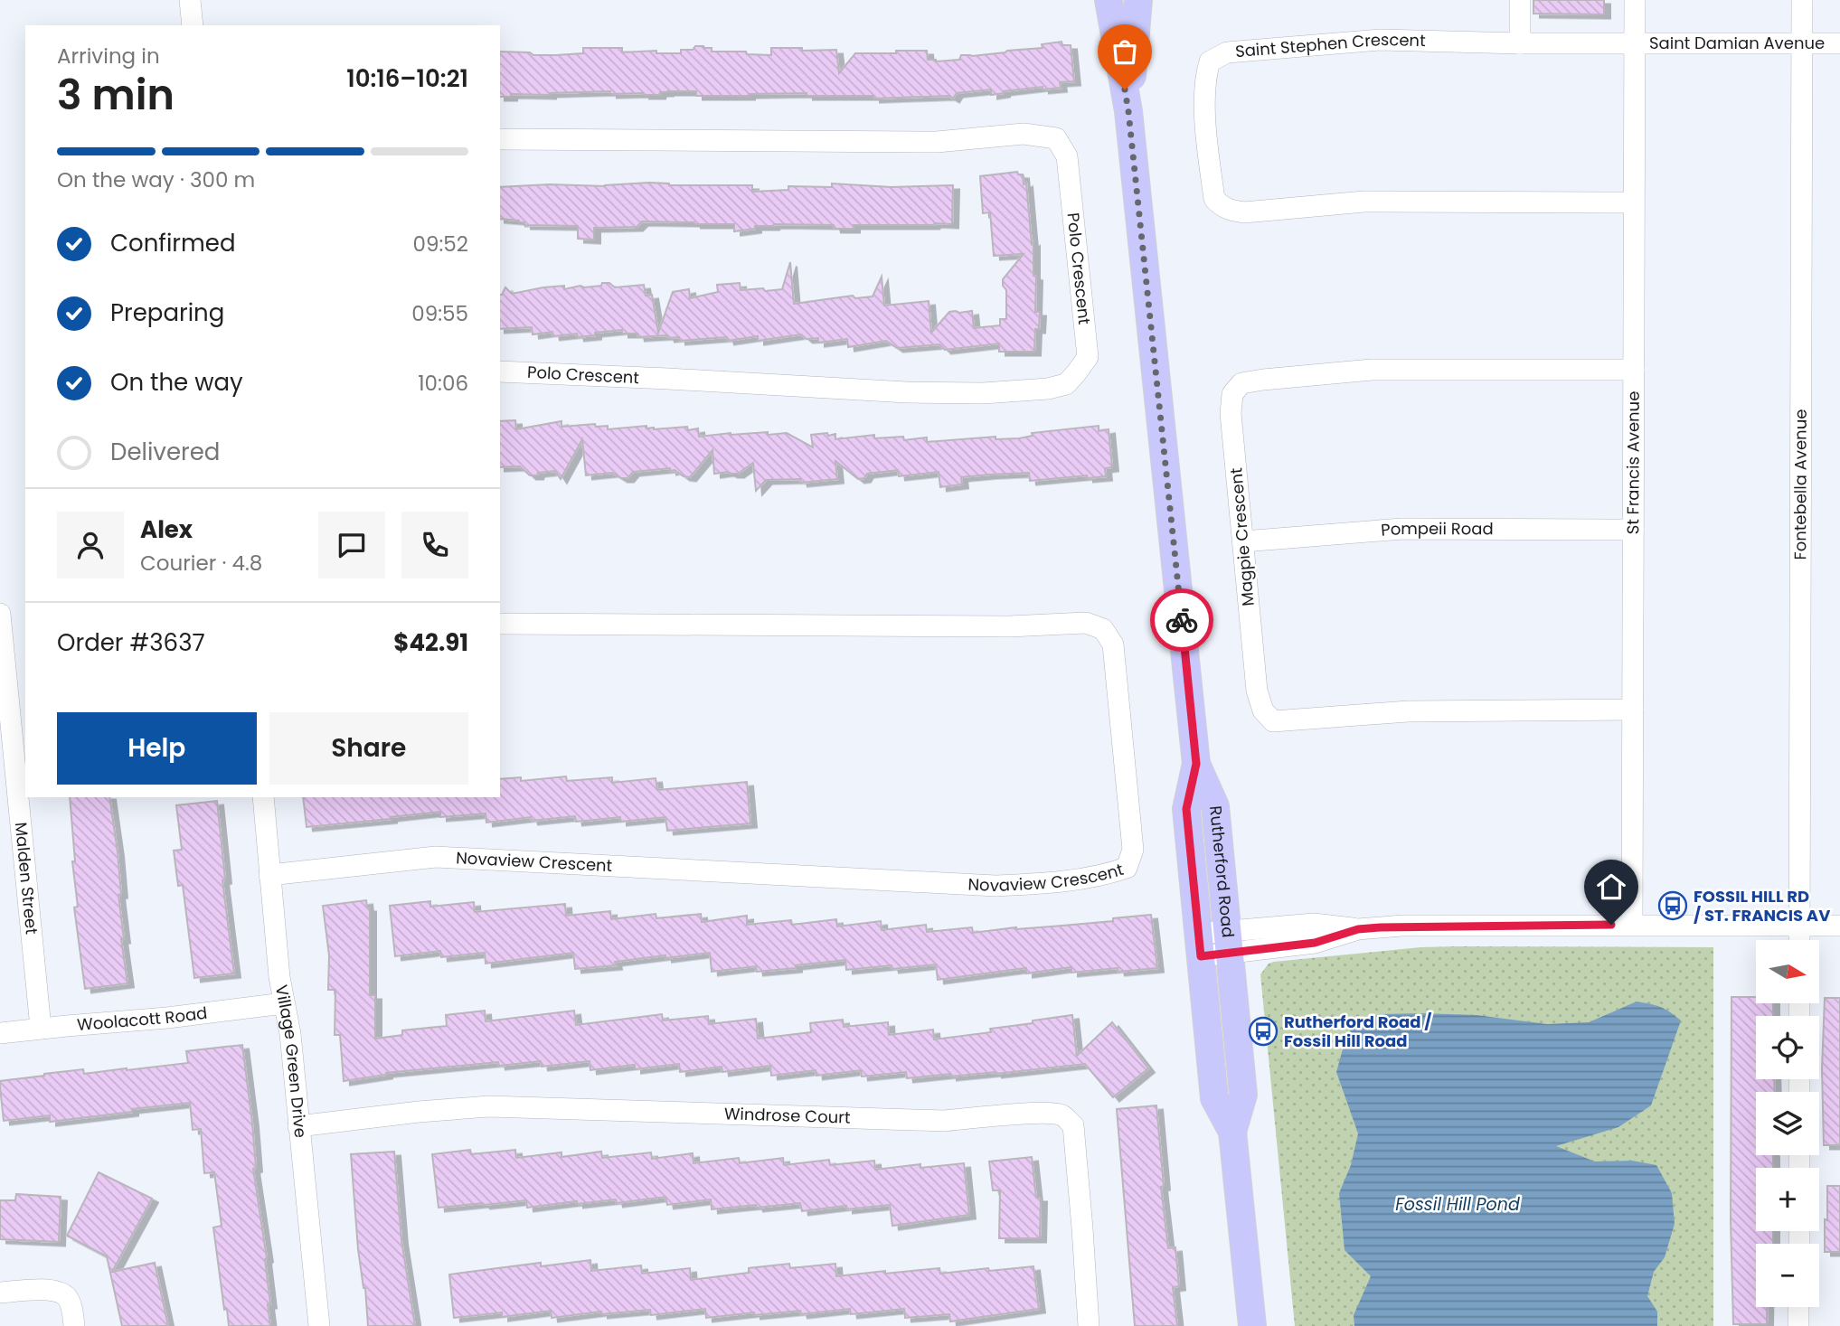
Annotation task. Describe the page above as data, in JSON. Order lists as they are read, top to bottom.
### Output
{
  "streets": {
    "main road": ["Rutherford Road"],
    "street": [
      "Saint Damian Avenue",
      "Saint Stephen Crescent",
      "Polo Crescent",
      "St Francis Avenue",
      "Fontebella Avenue",
      "Pompeii Road",
      "Magpie Crescent",
      "Novaview Crescent",
      "Malden Street",
      "Woolacott Road",
      "Village Green Drive",
      "Windrose Court"
    ]
  },
  "crossings": [
    ["Saint Damian Avenue", "Saint Stephen Crescent"],
    ["Saint Damian Avenue", "St Francis Avenue"],
    ["Saint Damian Avenue", "Fontebella Avenue"],
    ["Saint Stephen Crescent", "St Francis Avenue"],
    ["St Francis Avenue", "Pompeii Road"],
    ["St Francis Avenue", "Magpie Crescent"],
    ["Pompeii Road", "Magpie Crescent"],
    ["Novaview Crescent", "Village Green Drive"],
    ["Malden Street", "Woolacott Road"],
    ["Woolacott Road", "Village Green Drive"],
    ["Village Green Drive", "Windrose Court"]
  ],
  "water": ["Fossil Hill Pond"],
  "places": {
    "bus stop": ["FOSSIL HILL RD / ST. FRANCIS AV", "Rutherford Road / Fossil Hill Road"]
  },
  "north": "right",
  "page": {
    "heading": ["3 min", "Arriving in", "10:16–10:21"],
    "panel": [
      "Alex",
      "Courier · 4.8",
      "Order #3637",
      "$42.91"
    ],
    "bar": "On the way · 300 m",
    "list": [
      ["Confirmed", "09:52"],
      ["Preparing", "09:55"],
      ["On the way", "10:06"],
      "Delivered"
    ],
    "buttons": ["Help", "Share"],
    "map_buttons": ["+", "−"]
  }
}
